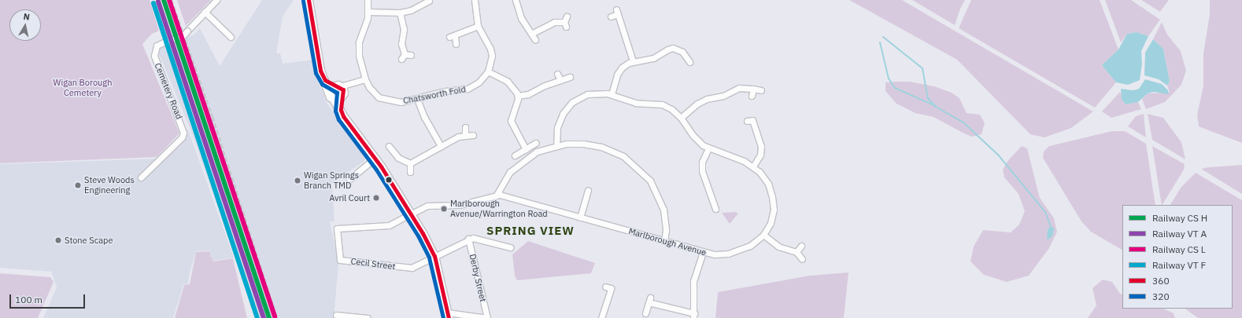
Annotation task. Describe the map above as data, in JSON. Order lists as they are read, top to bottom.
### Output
{
  "streets": {
    "street": [
      "Cemetery Road",
      "Chatsworth Fold",
      "Marlborough Avenue",
      "Cecil Street",
      "Derby Street"
    ]
  },
  "districts": ["SPRING VIEW"],
  "parks": ["Wigan Borough Cemetery"],
  "places": [
    "Wigan Springs Branch TMD",
    "Steve Woods Engineering",
    "Avril Court",
    "Marlborough Avenue/Warrington Road",
    "Stone Scape"
  ],
  "lines": ["transit line 360", "transit line 320"],
  "legend": [
    "Railway CS H",
    "Railway VT A",
    "Railway CS L",
    "Railway VT F",
    "360",
    "320"
  ],
  "scale_bar": "100 m",
  "north": "top"
}
